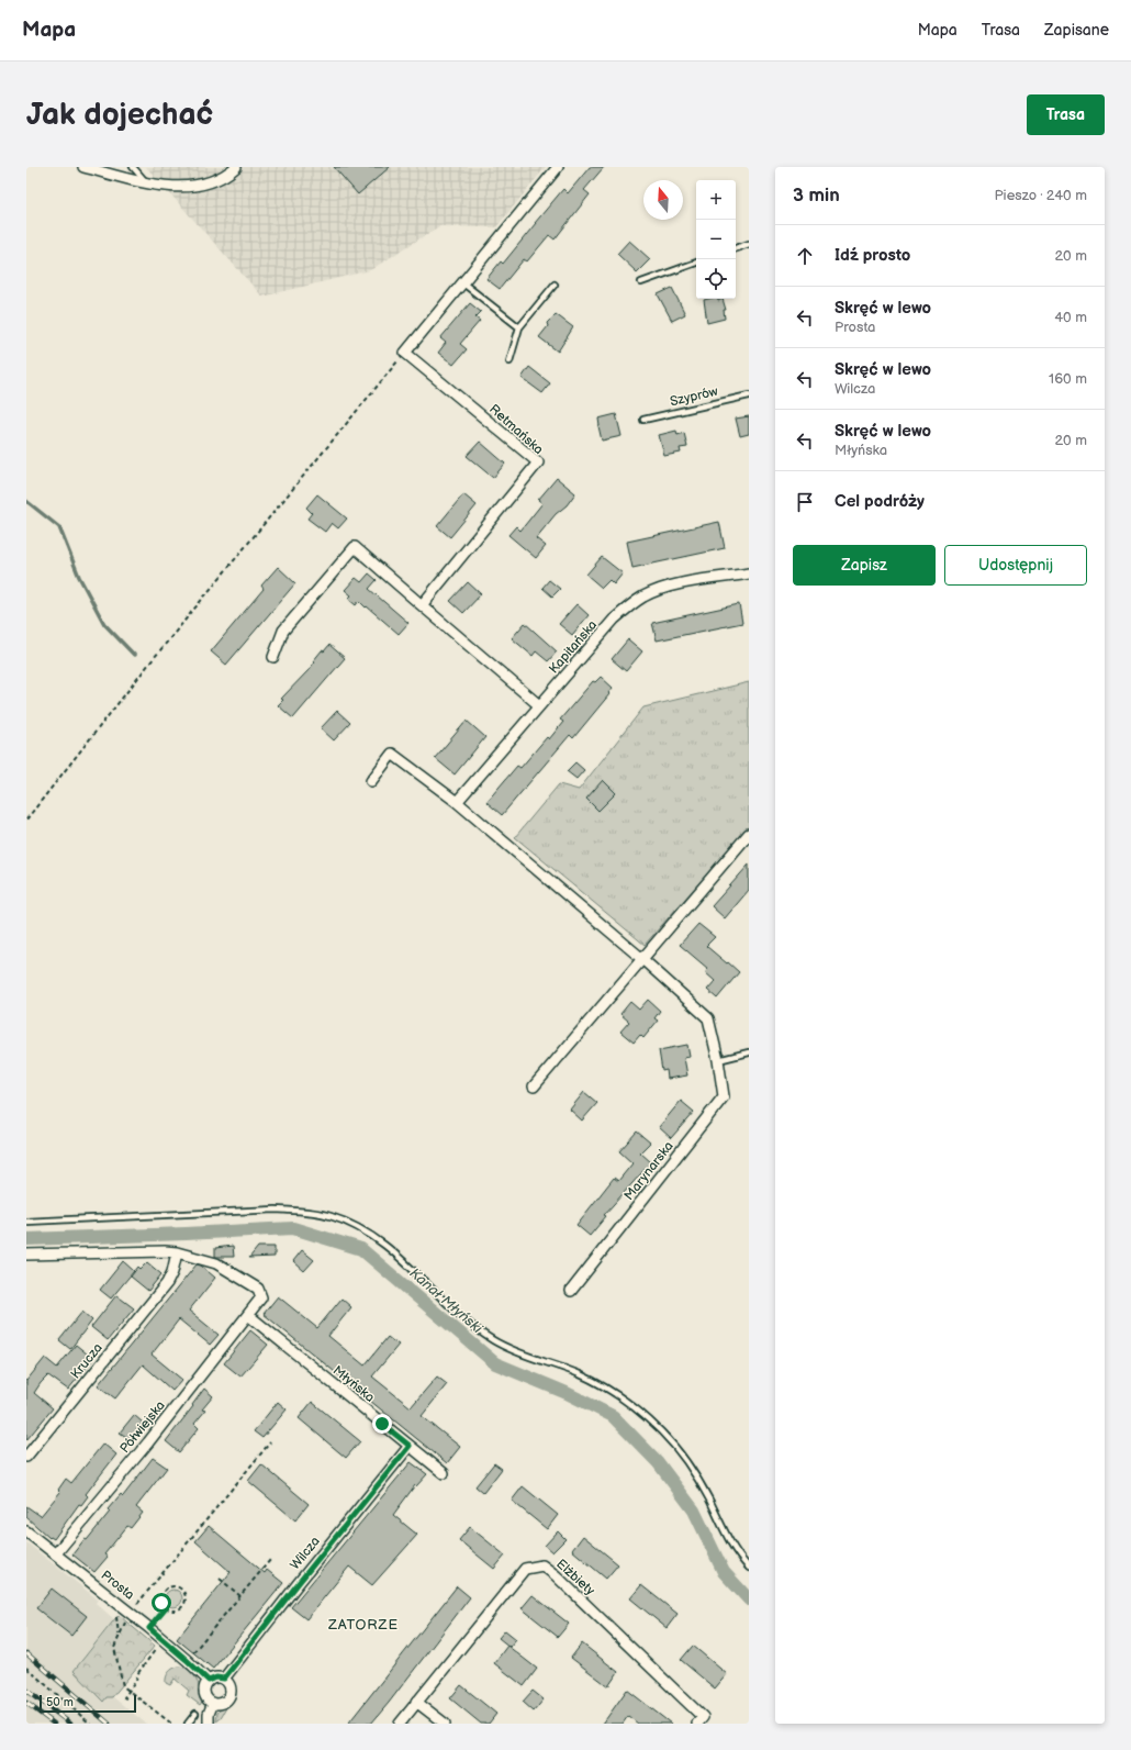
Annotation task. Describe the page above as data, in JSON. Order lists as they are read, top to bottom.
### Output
{
  "streets": {
    "street": [
      "Retmańska",
      "Kapitańska",
      "Marynarska",
      "Krucza",
      "Młyńska",
      "Półwiejska",
      "Wilcza",
      "Elżbiety",
      "Prosta"
    ],
    "lane": ["Szyprów"]
  },
  "crossings": [
    ["Krucza", "Półwiejska"],
    ["Młyńska", "Półwiejska"],
    ["Młyńska", "Wilcza"],
    ["Półwiejska", "Prosta"],
    ["Wilcza", "Prosta"]
  ],
  "districts": ["ZATORZE"],
  "water": ["Kanał Młyński"],
  "scale_bar": "50 m",
  "north": "top",
  "page": {
    "header": "Mapa",
    "nav": ["Mapa", "Trasa", "Zapisane"],
    "buttons": [
      "Trasa",
      ["Zapisz", "Udostępnij"]
    ],
    "title": "Jak dojechać",
    "heading": ["3 min", "Pieszo · 240 m"],
    "map_buttons": ["+", "−"],
    "list": [
      ["Idź prosto", "20 m"],
      ["Skręć w lewo", "Prosta", "40 m"],
      ["Skręć w lewo", "Wilcza", "160 m"],
      ["Skręć w lewo", "Młyńska", "20 m"],
      "Cel podróży"
    ],
    "scale": "50 m"
  }
}
